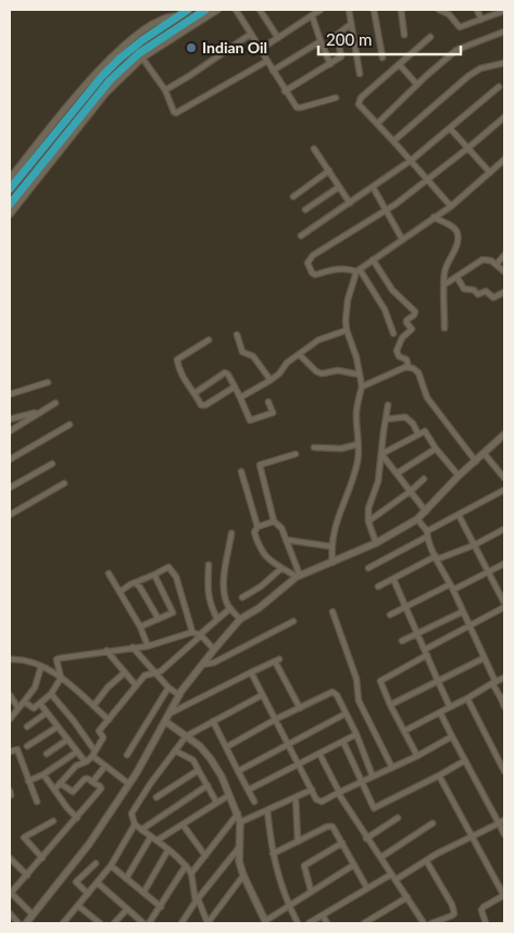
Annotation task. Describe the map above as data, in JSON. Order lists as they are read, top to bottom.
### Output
{
  "places": ["Indian Oil"],
  "scale_bar": "200 m"
}
